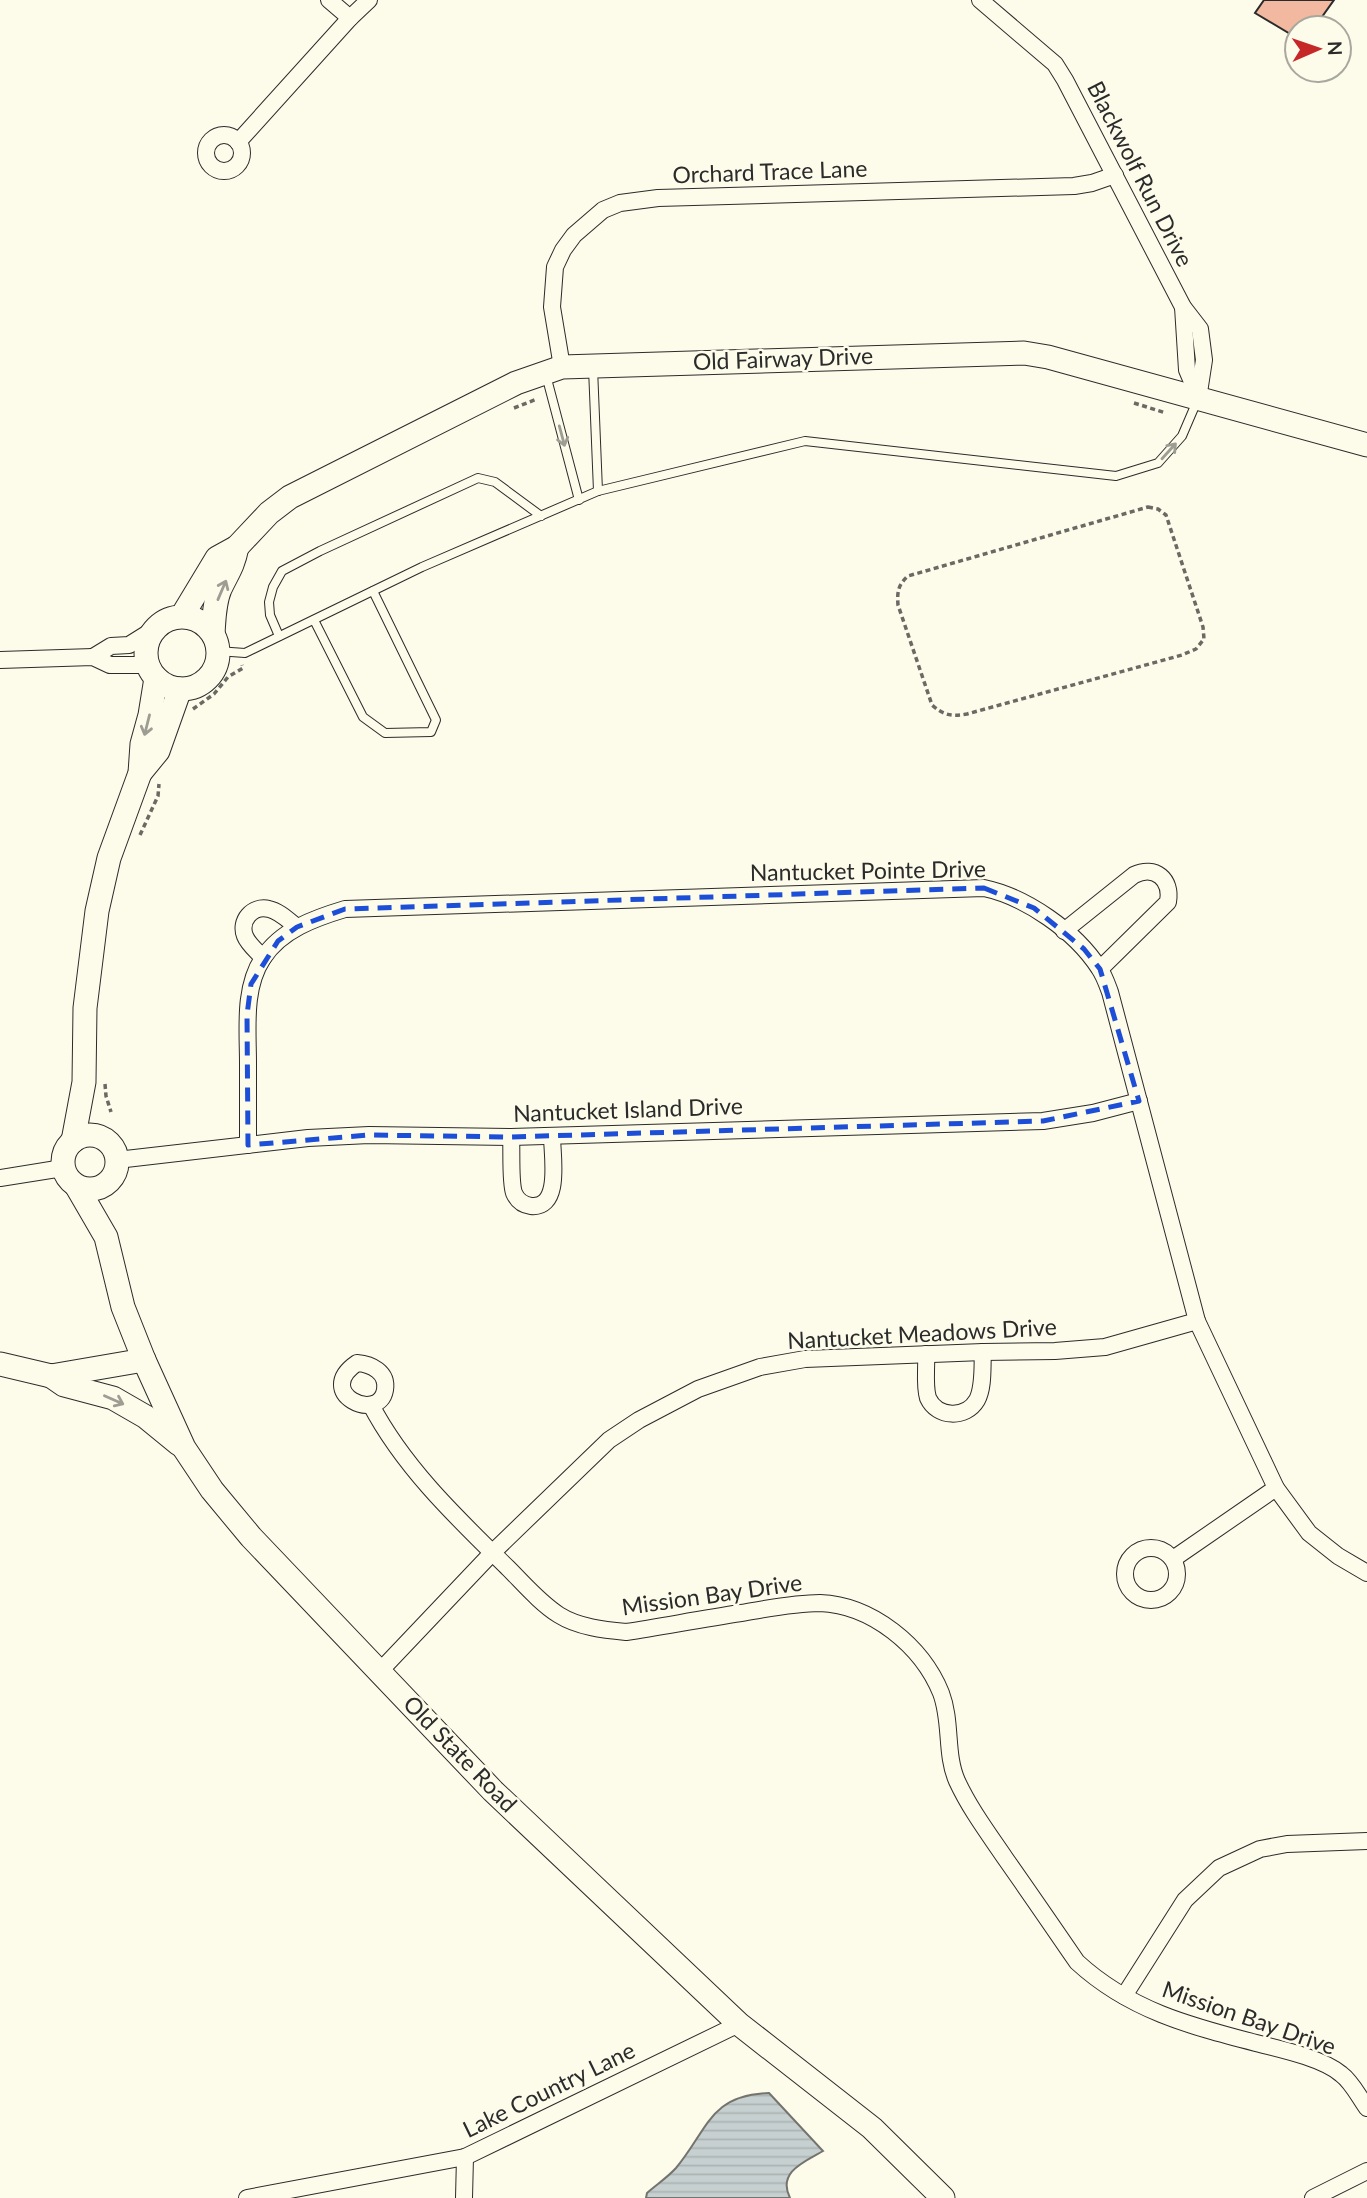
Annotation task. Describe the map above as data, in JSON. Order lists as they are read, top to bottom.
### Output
{
  "streets": {
    "street": [
      "Orchard Trace Lane",
      "Blackwolf Run Drive",
      "Old Fairway Drive",
      "Nantucket Pointe Drive",
      "Nantucket Island Drive",
      "Nantucket Meadows Drive",
      "Mission Bay Drive",
      "Old State Road",
      "Lake Country Lane"
    ]
  },
  "crossings": [
    ["Orchard Trace Lane", "Blackwolf Run Drive"],
    ["Orchard Trace Lane", "Old Fairway Drive"],
    ["Blackwolf Run Drive", "Old Fairway Drive"],
    ["Nantucket Pointe Drive", "Nantucket Island Drive"],
    ["Nantucket Pointe Drive", "Nantucket Meadows Drive"],
    ["Nantucket Meadows Drive", "Mission Bay Drive"],
    ["Nantucket Meadows Drive", "Old State Road"],
    ["Old State Road", "Lake Country Lane"]
  ],
  "north": "right"
}
